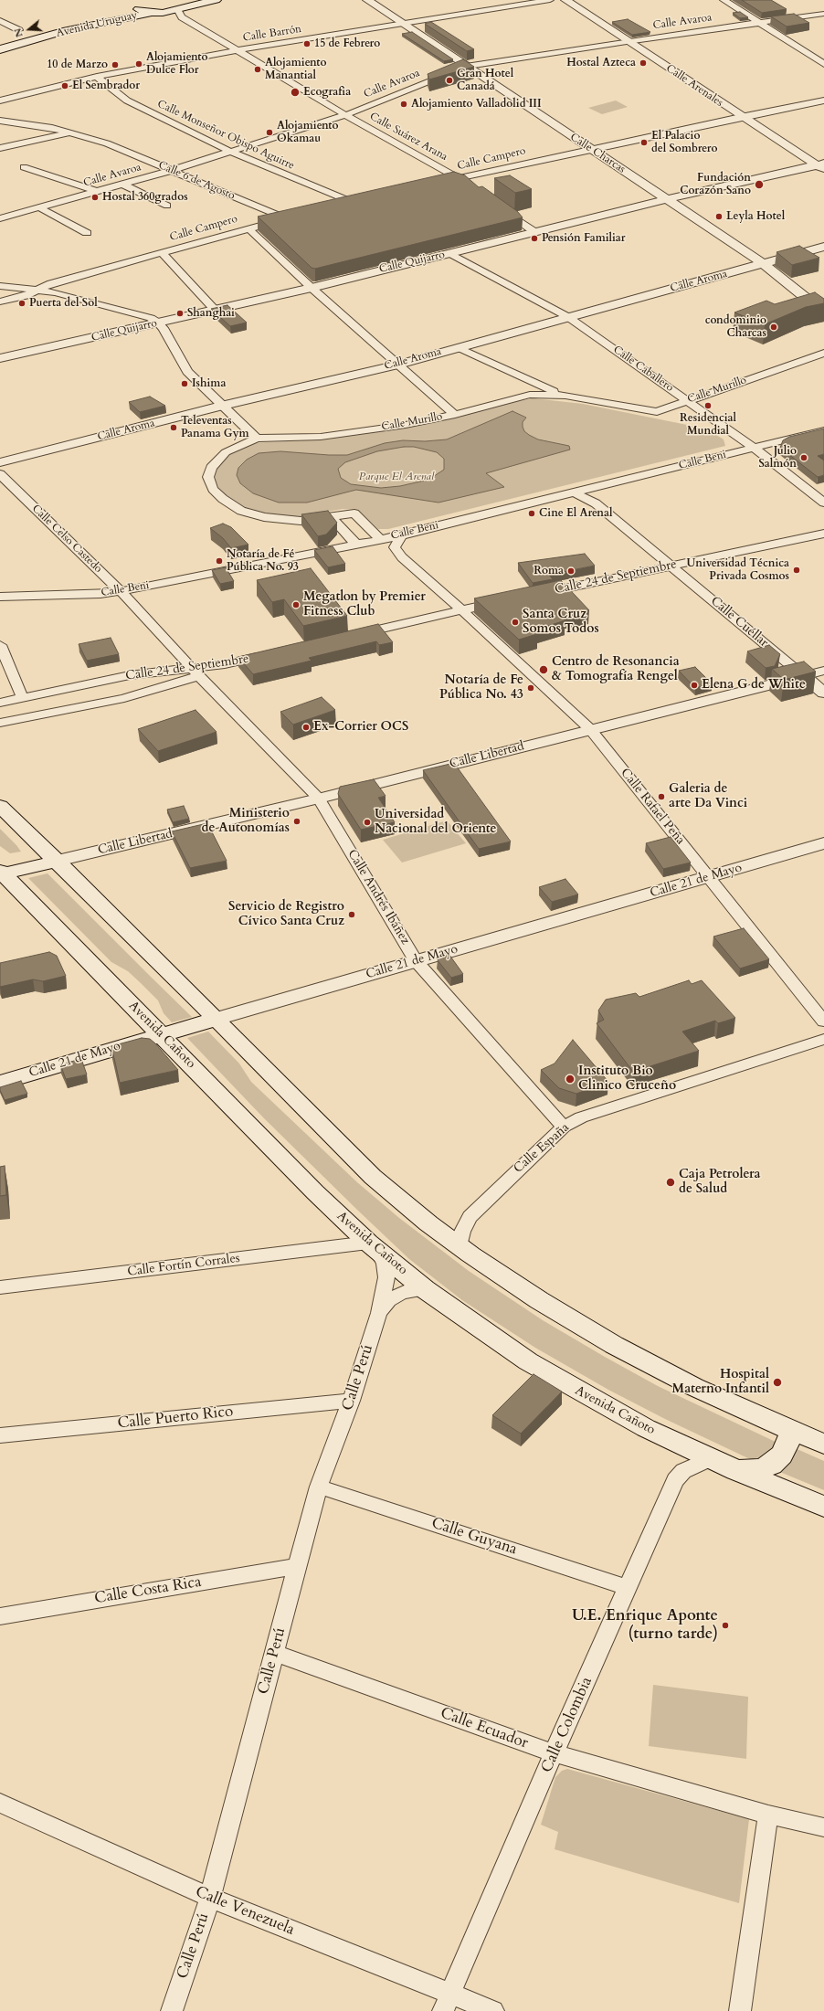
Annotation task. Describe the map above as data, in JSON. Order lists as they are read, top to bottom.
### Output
{
  "streets": {
    "main road": [
      "Avenida Uruguay",
      "Calle Libertad",
      "Calle 21 de Mayo",
      "Avenida Cañoto"
    ],
    "street": [
      "Calle Avaroa",
      "Calle Barrón",
      "Calle Arenales",
      "Calle Monseñor Obispo Aguirre",
      "Calle Suárez Arana",
      "Calle Charcas",
      "Calle Campero",
      "Calle 6 de Agosto",
      "Calle Quijarro",
      "Calle Aroma",
      "Calle Caballero",
      "Calle Murillo",
      "Calle Beni",
      "Calle Celso Castedo",
      "Calle 24 de Septiembre",
      "Calle Cuéllar",
      "Calle Rafael Peña",
      "Calle Andrés Ibáñez",
      "Calle España",
      "Calle Fortín Corrales",
      "Calle Perú",
      "Calle Puerto Rico",
      "Calle Guyana",
      "Calle Costa Rica",
      "Calle Colombia",
      "Calle Ecuador",
      "Calle Venezuela"
    ]
  },
  "crossings": [
    ["Calle Avaroa", "Calle Arenales"],
    ["Calle Avaroa", "Calle Monseñor Obispo Aguirre"],
    ["Calle Avaroa", "Calle Suárez Arana"],
    ["Calle Avaroa", "Calle Charcas"],
    ["Calle Avaroa", "Calle 6 de Agosto"],
    ["Avenida Uruguay", "Calle Suárez Arana"],
    ["Calle Barrón", "Calle Monseñor Obispo Aguirre"],
    ["Calle Barrón", "Calle Suárez Arana"],
    ["Calle Barrón", "Calle Charcas"],
    ["Calle Arenales", "Calle Campero"],
    ["Calle Arenales", "Calle Quijarro"],
    ["Calle Suárez Arana", "Calle Campero"],
    ["Calle Charcas", "Calle Campero"],
    ["Calle Charcas", "Calle Quijarro"],
    ["Calle Charcas", "Calle Aroma"],
    ["Calle Campero", "Calle 6 de Agosto"],
    ["Calle Quijarro", "Calle Caballero"],
    ["Calle Aroma", "Calle Caballero"],
    ["Calle Aroma", "Calle Murillo"],
    ["Calle Caballero", "Calle Murillo"],
    ["Calle Caballero", "Calle Beni"],
    ["Calle Beni", "Calle Celso Castedo"],
    ["Calle Beni", "Calle Rafael Peña"],
    ["Calle Celso Castedo", "Calle 24 de Septiembre"],
    ["Calle Celso Castedo", "Calle Andrés Ibáñez"],
    ["Calle 24 de Septiembre", "Calle Cuéllar"],
    ["Calle 24 de Septiembre", "Calle Andrés Ibáñez"],
    ["Calle Cuéllar", "Calle Libertad"],
    ["Calle Libertad", "Calle Rafael Peña"],
    ["Calle Libertad", "Calle Andrés Ibáñez"],
    ["Calle Libertad", "Avenida Cañoto"],
    ["Calle Rafael Peña", "Calle 21 de Mayo"],
    ["Calle 21 de Mayo", "Calle Andrés Ibáñez"],
    ["Calle 21 de Mayo", "Avenida Cañoto"],
    ["Calle Andrés Ibáñez", "Calle España"],
    ["Avenida Cañoto", "Calle Fortín Corrales"],
    ["Avenida Cañoto", "Calle Perú"],
    ["Avenida Cañoto", "Calle Colombia"],
    ["Calle Fortín Corrales", "Calle Perú"],
    ["Calle Perú", "Calle Puerto Rico"],
    ["Calle Perú", "Calle Guyana"],
    ["Calle Perú", "Calle Costa Rica"],
    ["Calle Perú", "Calle Ecuador"],
    ["Calle Perú", "Calle Venezuela"],
    ["Calle Guyana", "Calle Colombia"],
    ["Calle Colombia", "Calle Ecuador"],
    ["Calle Colombia", "Calle Venezuela"]
  ],
  "parks": ["Parque El Arenal"],
  "places": [
    "15 de Febrero",
    "Hostal Azteca",
    "Alojamiento Dulce Flor",
    "10 de Marzo",
    "Alojamiento Manantial",
    "Gran Hotel Canadá",
    "El Sembrador",
    "Ecografia",
    "Alojamiento Valladolid III",
    "Alojamiento Okamau",
    "El Palacio del Sombrero",
    "Fundación Corazón Sano",
    "Hostal 360grados",
    "Leyla Hotel",
    "Pensión Familiar",
    "Puerta del Sol",
    "Shanghai",
    "condominio Charcas",
    "Ishima",
    "Residencial Mundial",
    "Televentas Panama Gym",
    "Julio Salmón",
    "Cine El Arenal",
    "Notaría de Fé Pública No. 93",
    "Universidad Técnica Privada Cosmos",
    "Roma",
    "Megatlon by Premier Fitness Club",
    "Santa Cruz Somos Todos",
    "Centro de Resonancia & Tomografía Rengel",
    "Elena G de White",
    "Notaría de Fe Pública No. 43",
    "Ex-Corrier OCS",
    "Galeria de arte Da Vinci",
    "Ministerio de Autonomías",
    "Universidad Nacional del Oriente",
    "Servicio de Registro Cívico Santa Cruz",
    "Instituto Bio Clinico Cruceño",
    "Caja Petrolera de Salud",
    "Hospital Materno Infantil",
    "U.E. Enrique Aponte (turno tarde)"
  ],
  "north": "left"
}
